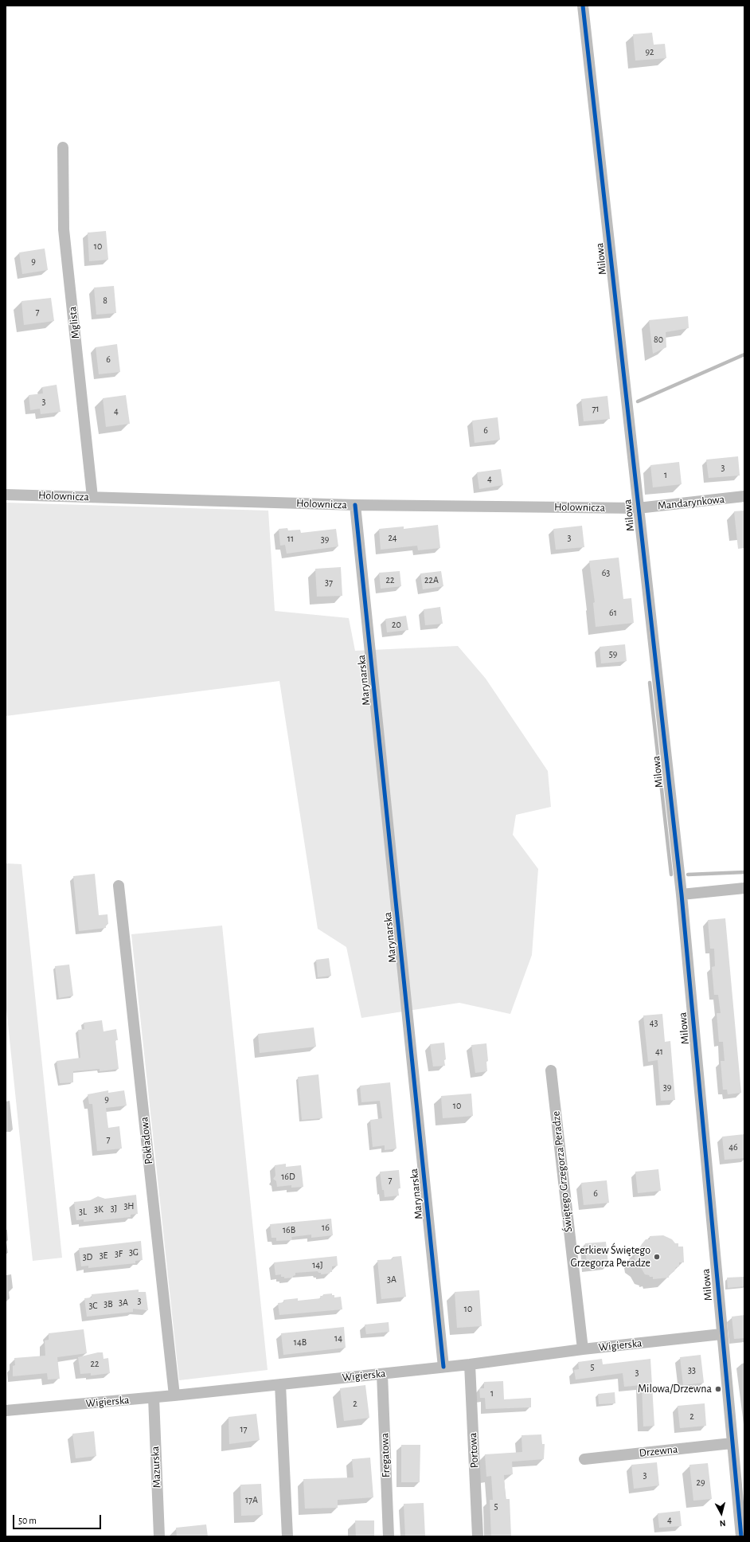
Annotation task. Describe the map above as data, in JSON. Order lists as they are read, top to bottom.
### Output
{
  "streets": {
    "street": [
      "Milowa",
      "Mglista",
      "Holownicza",
      "Mandarynkowa",
      "Marynarska",
      "Pokładowa",
      "Świętego Grzegorza Peradze",
      "Wigierska",
      "Portowa",
      "Drzewna",
      "Fregatowa",
      "Mazurska"
    ]
  },
  "crossings": [
    ["Milowa", "Holownicza"],
    ["Milowa", "Mandarynkowa"],
    ["Milowa", "Wigierska"],
    ["Milowa", "Drzewna"],
    ["Mglista", "Holownicza"],
    ["Holownicza", "Mandarynkowa"],
    ["Holownicza", "Marynarska"],
    ["Marynarska", "Wigierska"],
    ["Pokładowa", "Wigierska"],
    ["Świętego Grzegorza Peradze", "Wigierska"],
    ["Wigierska", "Portowa"],
    ["Wigierska", "Fregatowa"],
    ["Wigierska", "Mazurska"]
  ],
  "places": ["Cerkiew Świętego Grzegorza Peradze", "Milowa/Drzewna"],
  "house_numbers": [
    "92",
    "10",
    "9",
    "8",
    "7",
    "80",
    "6",
    "3",
    "71",
    "4",
    "6",
    "3",
    "1",
    "4",
    "24",
    "3",
    "11",
    "39",
    "63",
    "22",
    "22A",
    "37",
    "61",
    "20",
    "59",
    "43",
    "41",
    "39",
    "9",
    "10",
    "7",
    "46",
    "16D",
    "7",
    "6",
    "3H",
    "3J",
    "3K",
    "3L",
    "16",
    "16B",
    "3G",
    "3F",
    "3E",
    "3D",
    "14J",
    "3A",
    "3",
    "3A",
    "3B",
    "3C",
    "10",
    "14",
    "14B",
    "22",
    "5",
    "33",
    "3",
    "1",
    "2",
    "2",
    "17",
    "3",
    "29",
    "17A",
    "5",
    "4"
  ],
  "scale_bar": "50 m",
  "north": "bottom"
}
